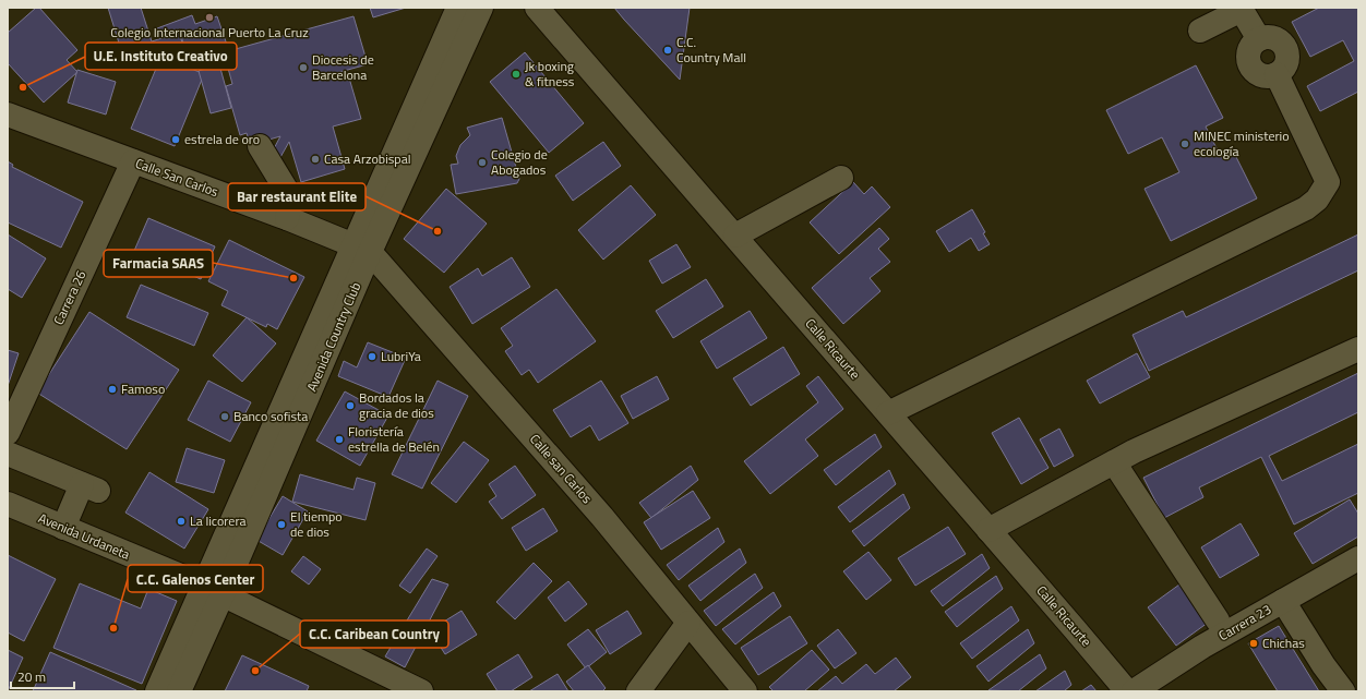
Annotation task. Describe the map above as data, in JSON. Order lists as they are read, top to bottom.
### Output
{
  "streets": {
    "street": [
      "Calle San Carlos",
      "Carrera 26",
      "Avenida Country Club",
      "Calle Ricaurte",
      "Calle san Carlos",
      "Avenida Urdaneta",
      "Carrera 23"
    ]
  },
  "crossings": [
    ["Calle San Carlos", "Carrera 26"],
    ["Calle San Carlos", "Avenida Country Club"],
    ["Calle San Carlos", "Calle san Carlos"],
    ["Avenida Country Club", "Calle san Carlos"],
    ["Avenida Country Club", "Avenida Urdaneta"]
  ],
  "places": [
    "Colegio Internacional Puerto La Cruz",
    "C.C. Country Mall",
    "Diocesis de Barcelona",
    "Jk boxing & fitness",
    "U.E. Instituto Creativo",
    "estrela de oro",
    "MINEC ministerio ecología",
    "Casa Arzobispal",
    "Colegio de Abogados",
    "Bar restaurant Elite",
    "Farmacia SAAS",
    "LubriYa",
    "Famoso",
    "Bordados la gracia de dios",
    "Banco sofista",
    "Floristería estrella de Belén",
    "La licorera",
    "El tiempo de dios",
    "C.C. Galenos Center",
    "Chichas",
    "C.C. Caribean Country"
  ],
  "scale_bar": "20 m"
}
